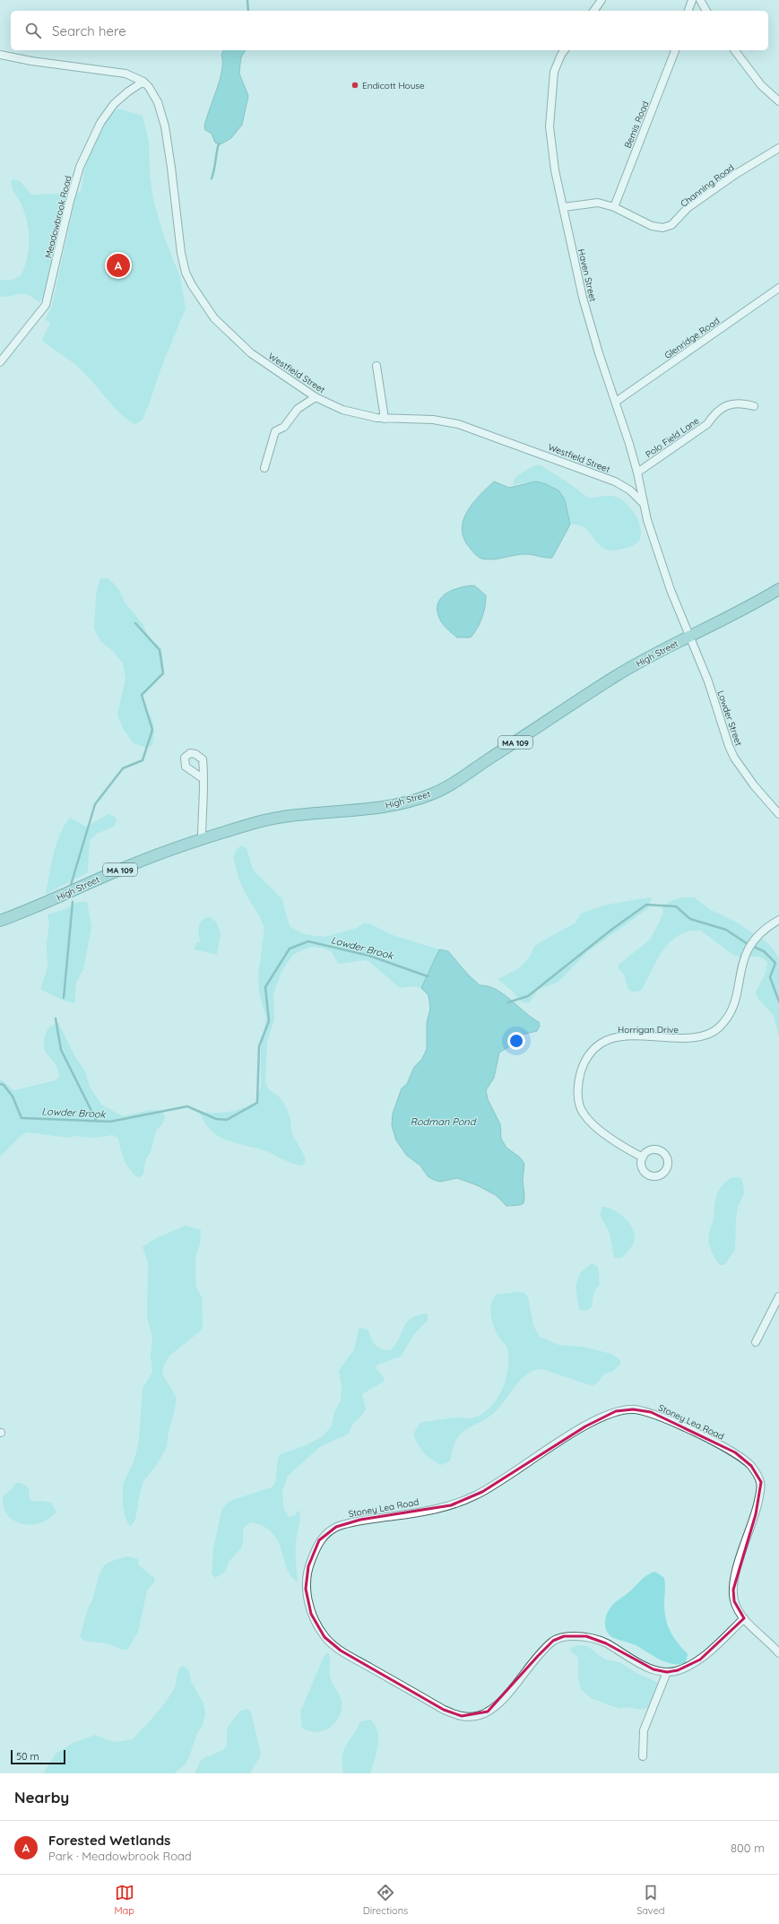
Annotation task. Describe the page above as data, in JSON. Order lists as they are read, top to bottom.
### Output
{
  "streets": {
    "main road": ["High Street", "MA 109"],
    "street": [
      "Bemis Road",
      "Channing Road",
      "Meadowbrook Road",
      "Haven Street",
      "Glenridge Road",
      "Westfield Street",
      "Polo Field Lane",
      "Lowder Street",
      "Horrigan Drive",
      "Stoney Lea Road"
    ]
  },
  "crossings": [
    ["Bemis Road", "Channing Road"],
    ["Channing Road", "Haven Street"],
    ["Meadowbrook Road", "Westfield Street"],
    ["Haven Street", "Glenridge Road"],
    ["Haven Street", "Westfield Street"],
    ["Haven Street", "Polo Field Lane"],
    ["Westfield Street", "High Street"],
    ["Westfield Street", "Lowder Street"],
    ["High Street", "Lowder Street"]
  ],
  "water": ["Lowder Brook", "Rodman Pond"],
  "places": ["Endicott House"],
  "scale_bar": "50 m",
  "page": {
    "search": "Search here",
    "pins": "A",
    "scale": "50 m",
    "heading": "Nearby",
    "list": [
      {
        "mark": "A",
        "name": "Forested Wetlands",
        "note": "Park · Meadowbrook Road",
        "value": "800 m"
      }
    ],
    "nav": ["Map", "Directions", "Saved"]
  }
}
